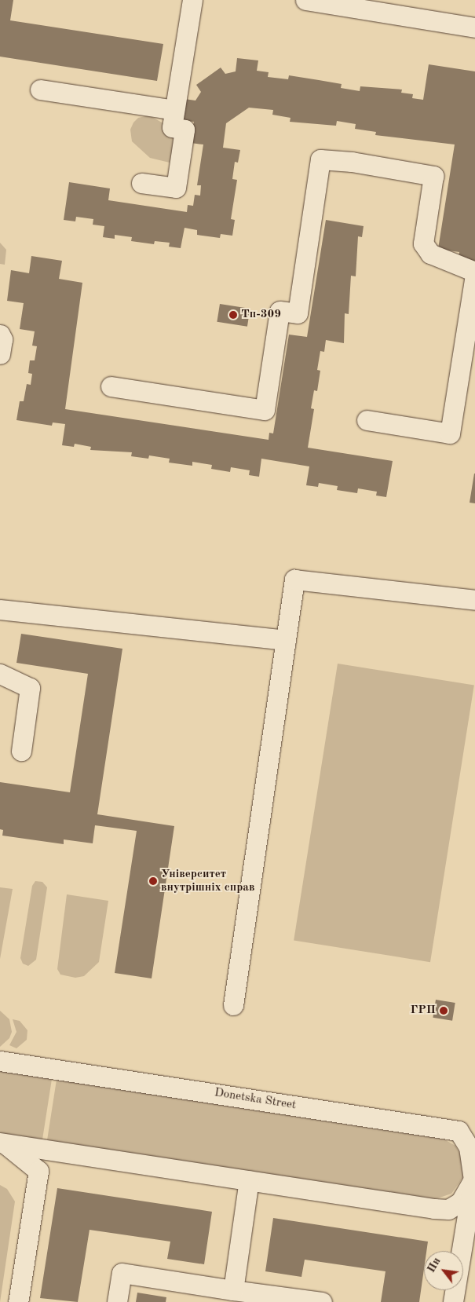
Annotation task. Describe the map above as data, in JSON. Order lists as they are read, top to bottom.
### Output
{
  "streets": {
    "street": ["Donetska Street"]
  },
  "places": ["Тп-309", "Університет внутрішніх справ", "ГРП"],
  "north": "top left"
}
